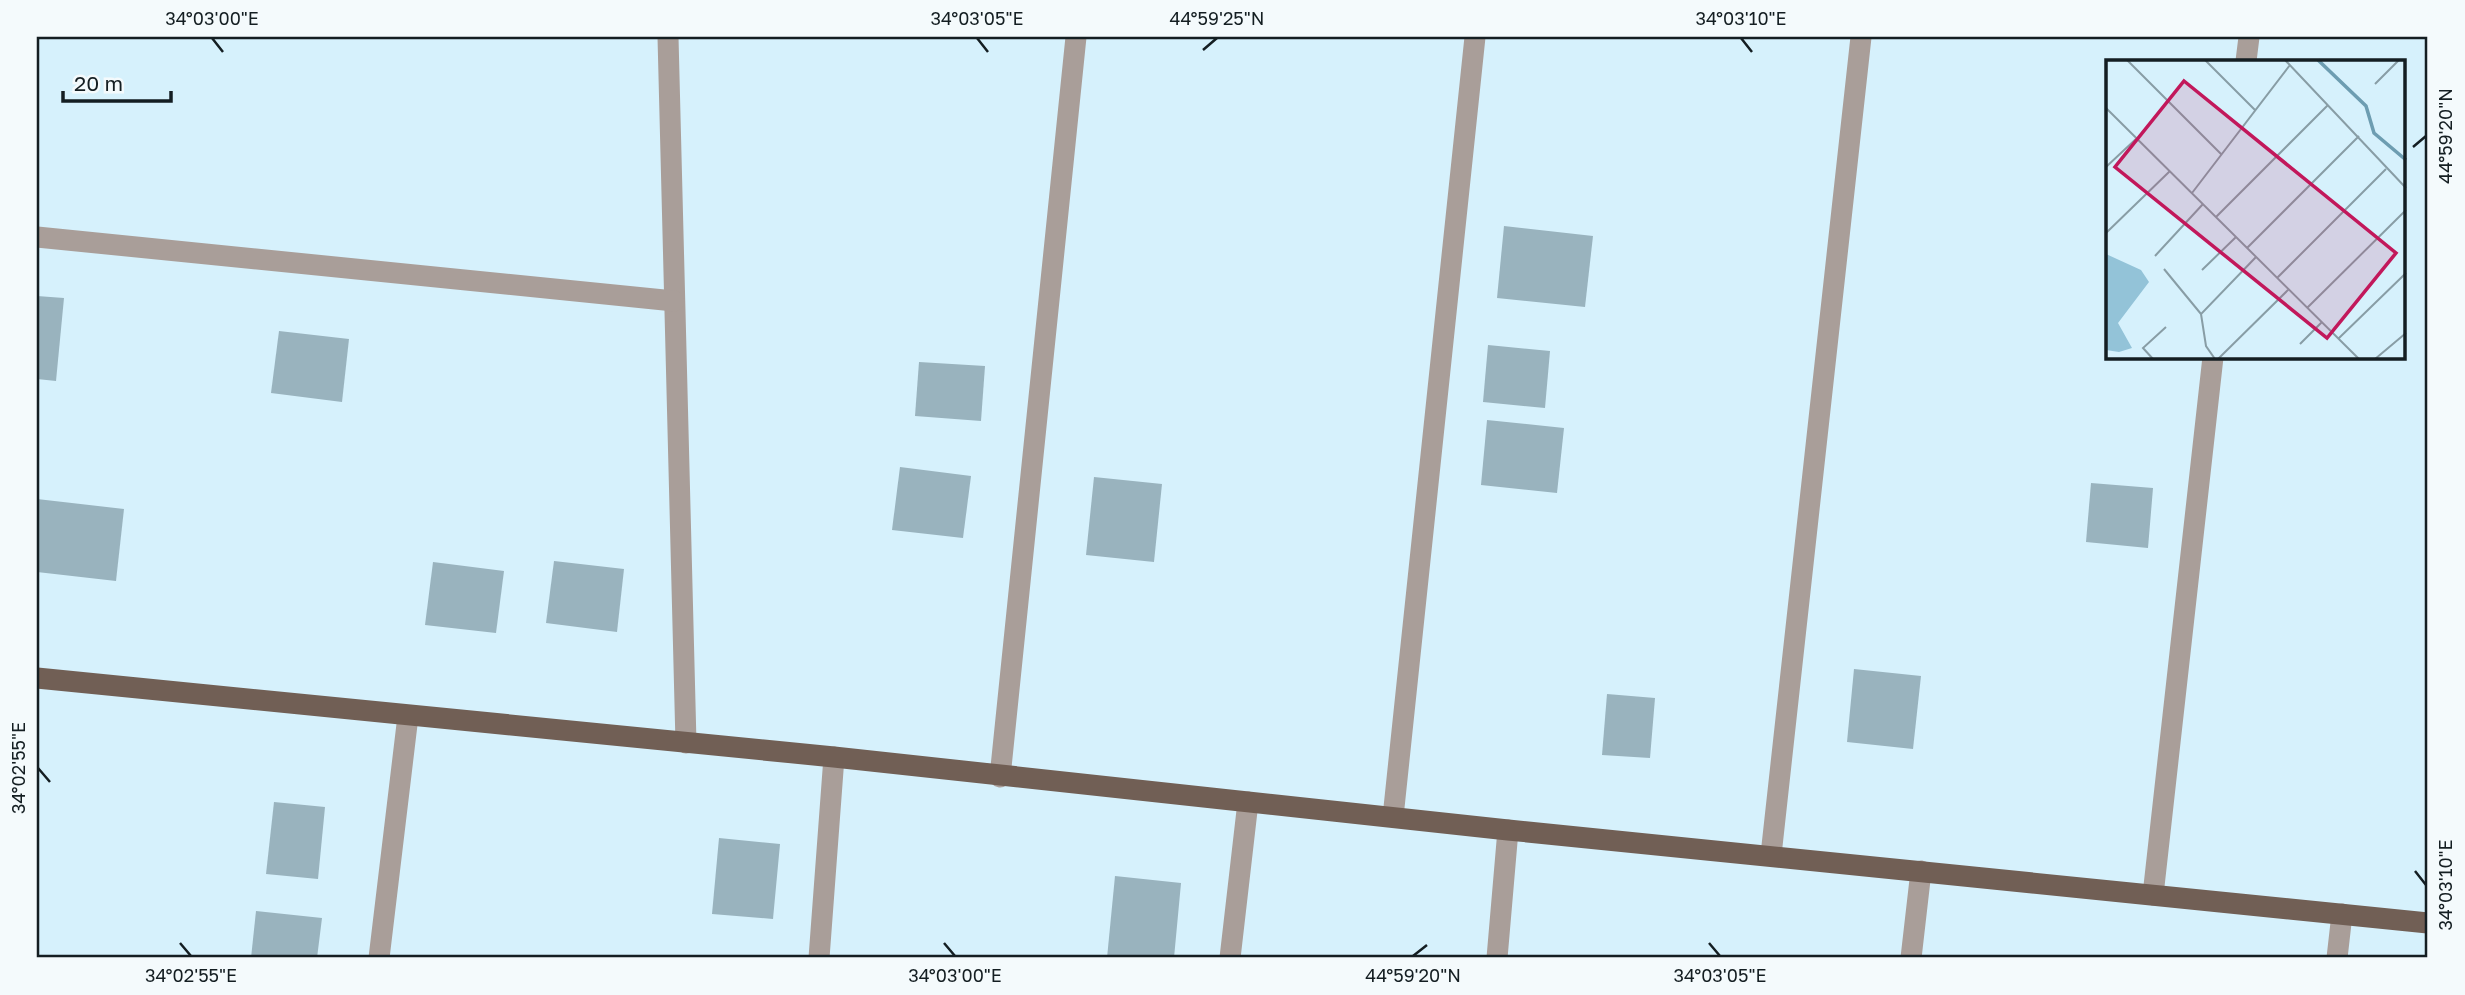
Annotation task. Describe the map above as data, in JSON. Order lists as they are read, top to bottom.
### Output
{
  "scale_bar": "20 m",
  "coordinates": [
    "34°03'00\"E",
    "34°03'05\"E",
    "44°59'25\"N",
    "34°03'10\"E",
    "44°59'20\"N",
    "34°02'55\"E"
  ]
}
